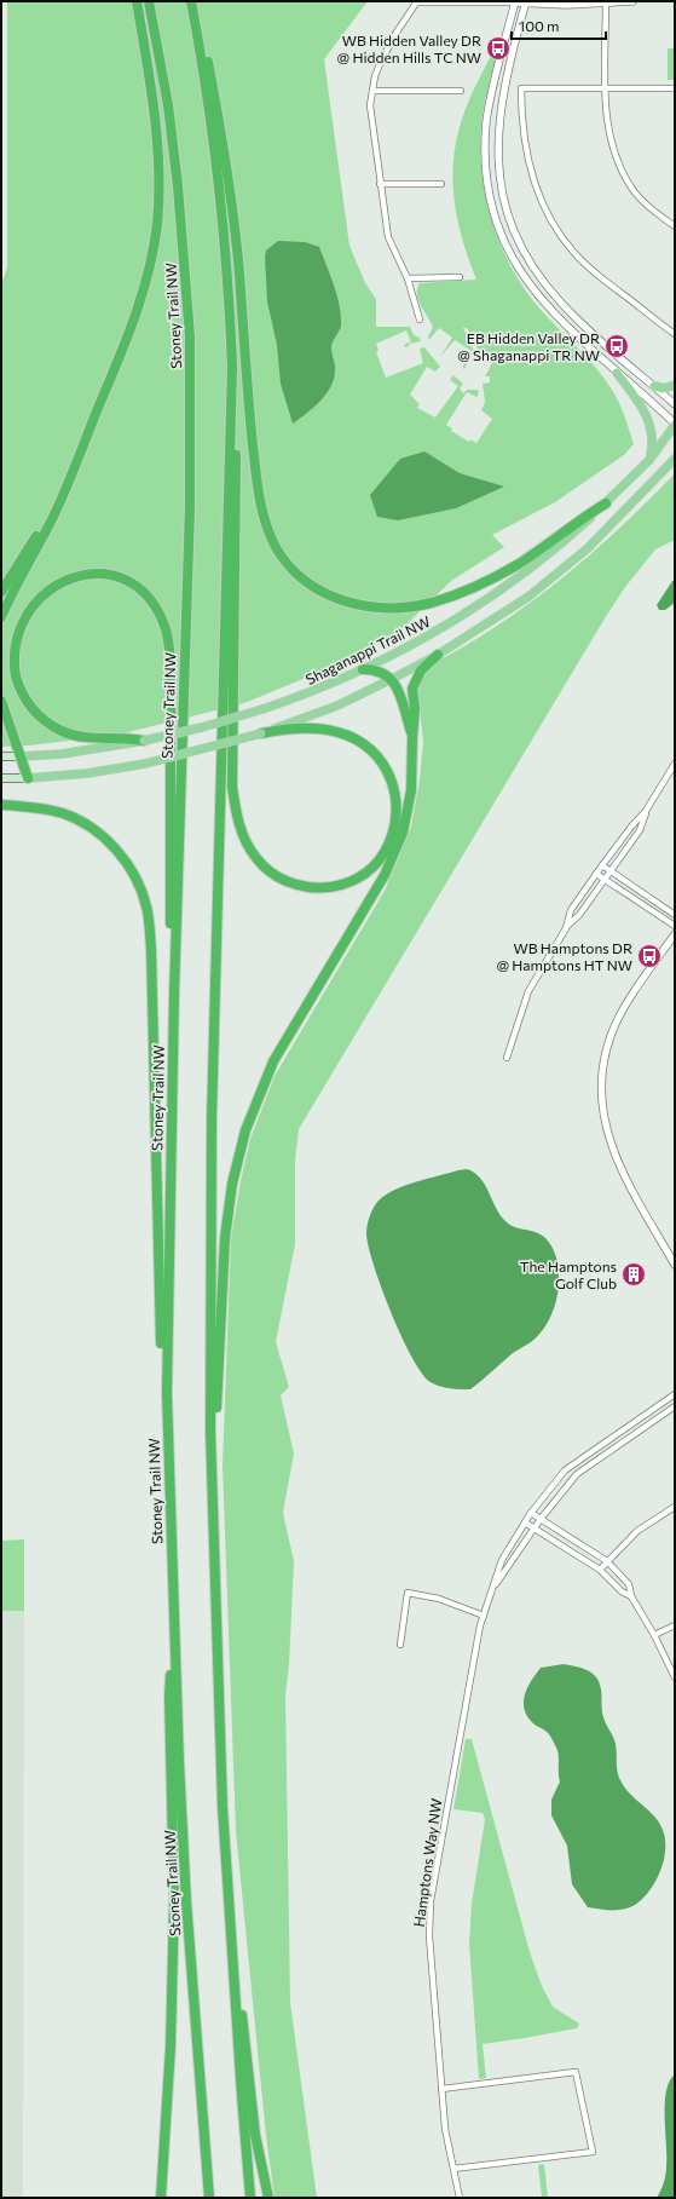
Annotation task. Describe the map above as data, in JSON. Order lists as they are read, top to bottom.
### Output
{
  "streets": {
    "highway": ["Stoney Trail NW"],
    "main road": ["Shaganappi Trail NW"],
    "street": ["Hamptons Way NW"]
  },
  "places": {
    "bus stop": ["WB Hidden Valley DR @ Hidden Hills TC NW", "EB Hidden Valley DR @ Shaganappi TR NW", "WB Hamptons DR @ Hamptons HT NW"],
    "building": ["The Hamptons Golf Club"]
  },
  "scale_bar": "100 m"
}
